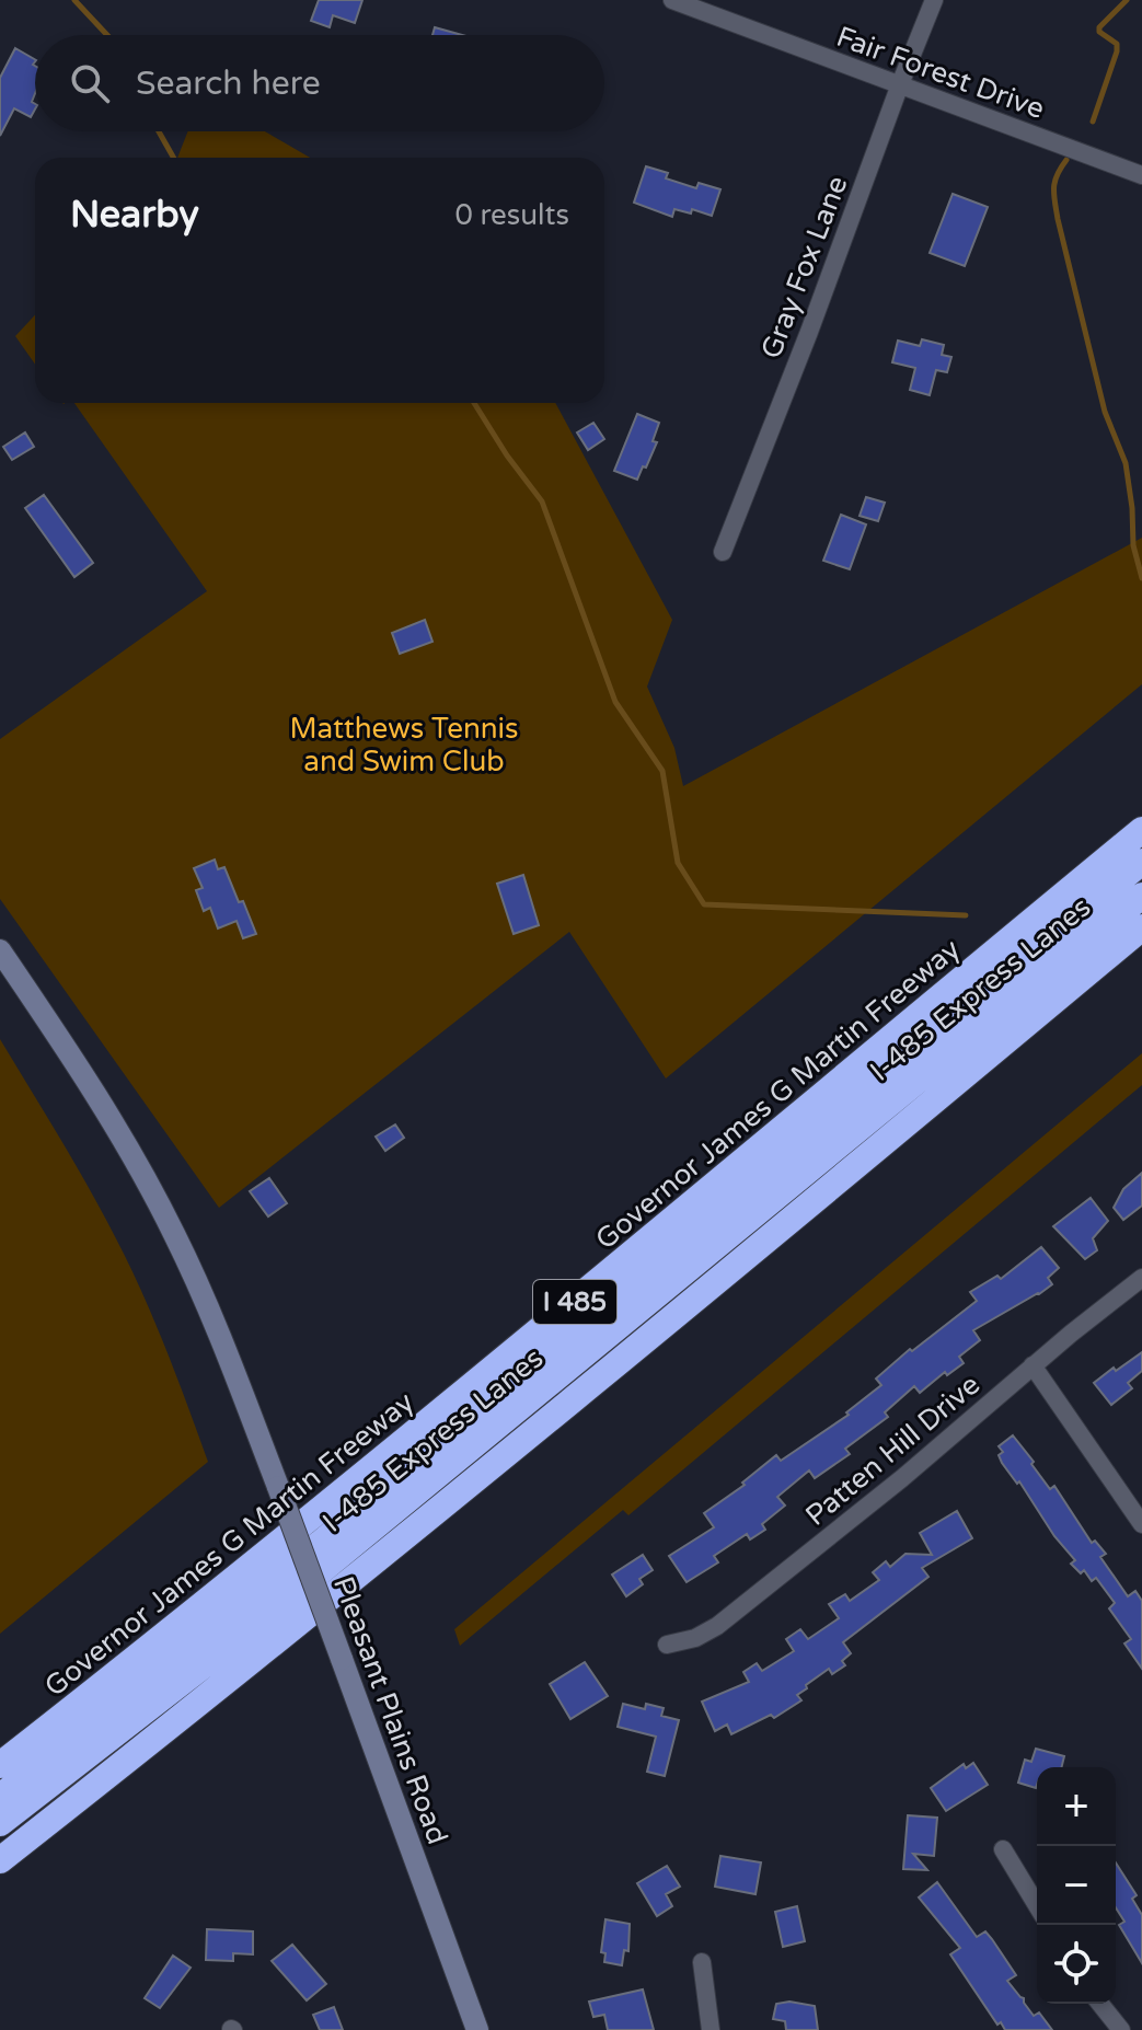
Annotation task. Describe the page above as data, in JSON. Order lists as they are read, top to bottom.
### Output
{
  "streets": {
    "highway": ["I-485 Express Lanes", "Governor James G Martin Freeway", "I 485"],
    "street": [
      "Fair Forest Drive",
      "Gray Fox Lane",
      "Patten Hill Drive",
      "Pleasant Plains Road"
    ]
  },
  "crossings": [
    ["Fair Forest Drive", "Gray Fox Lane"]
  ],
  "parks": ["Matthews Tennis and Swim Club"],
  "page": {
    "search": "Search here",
    "heading": ["Nearby", "0 results"],
    "map_buttons": ["+", "−"]
  }
}
